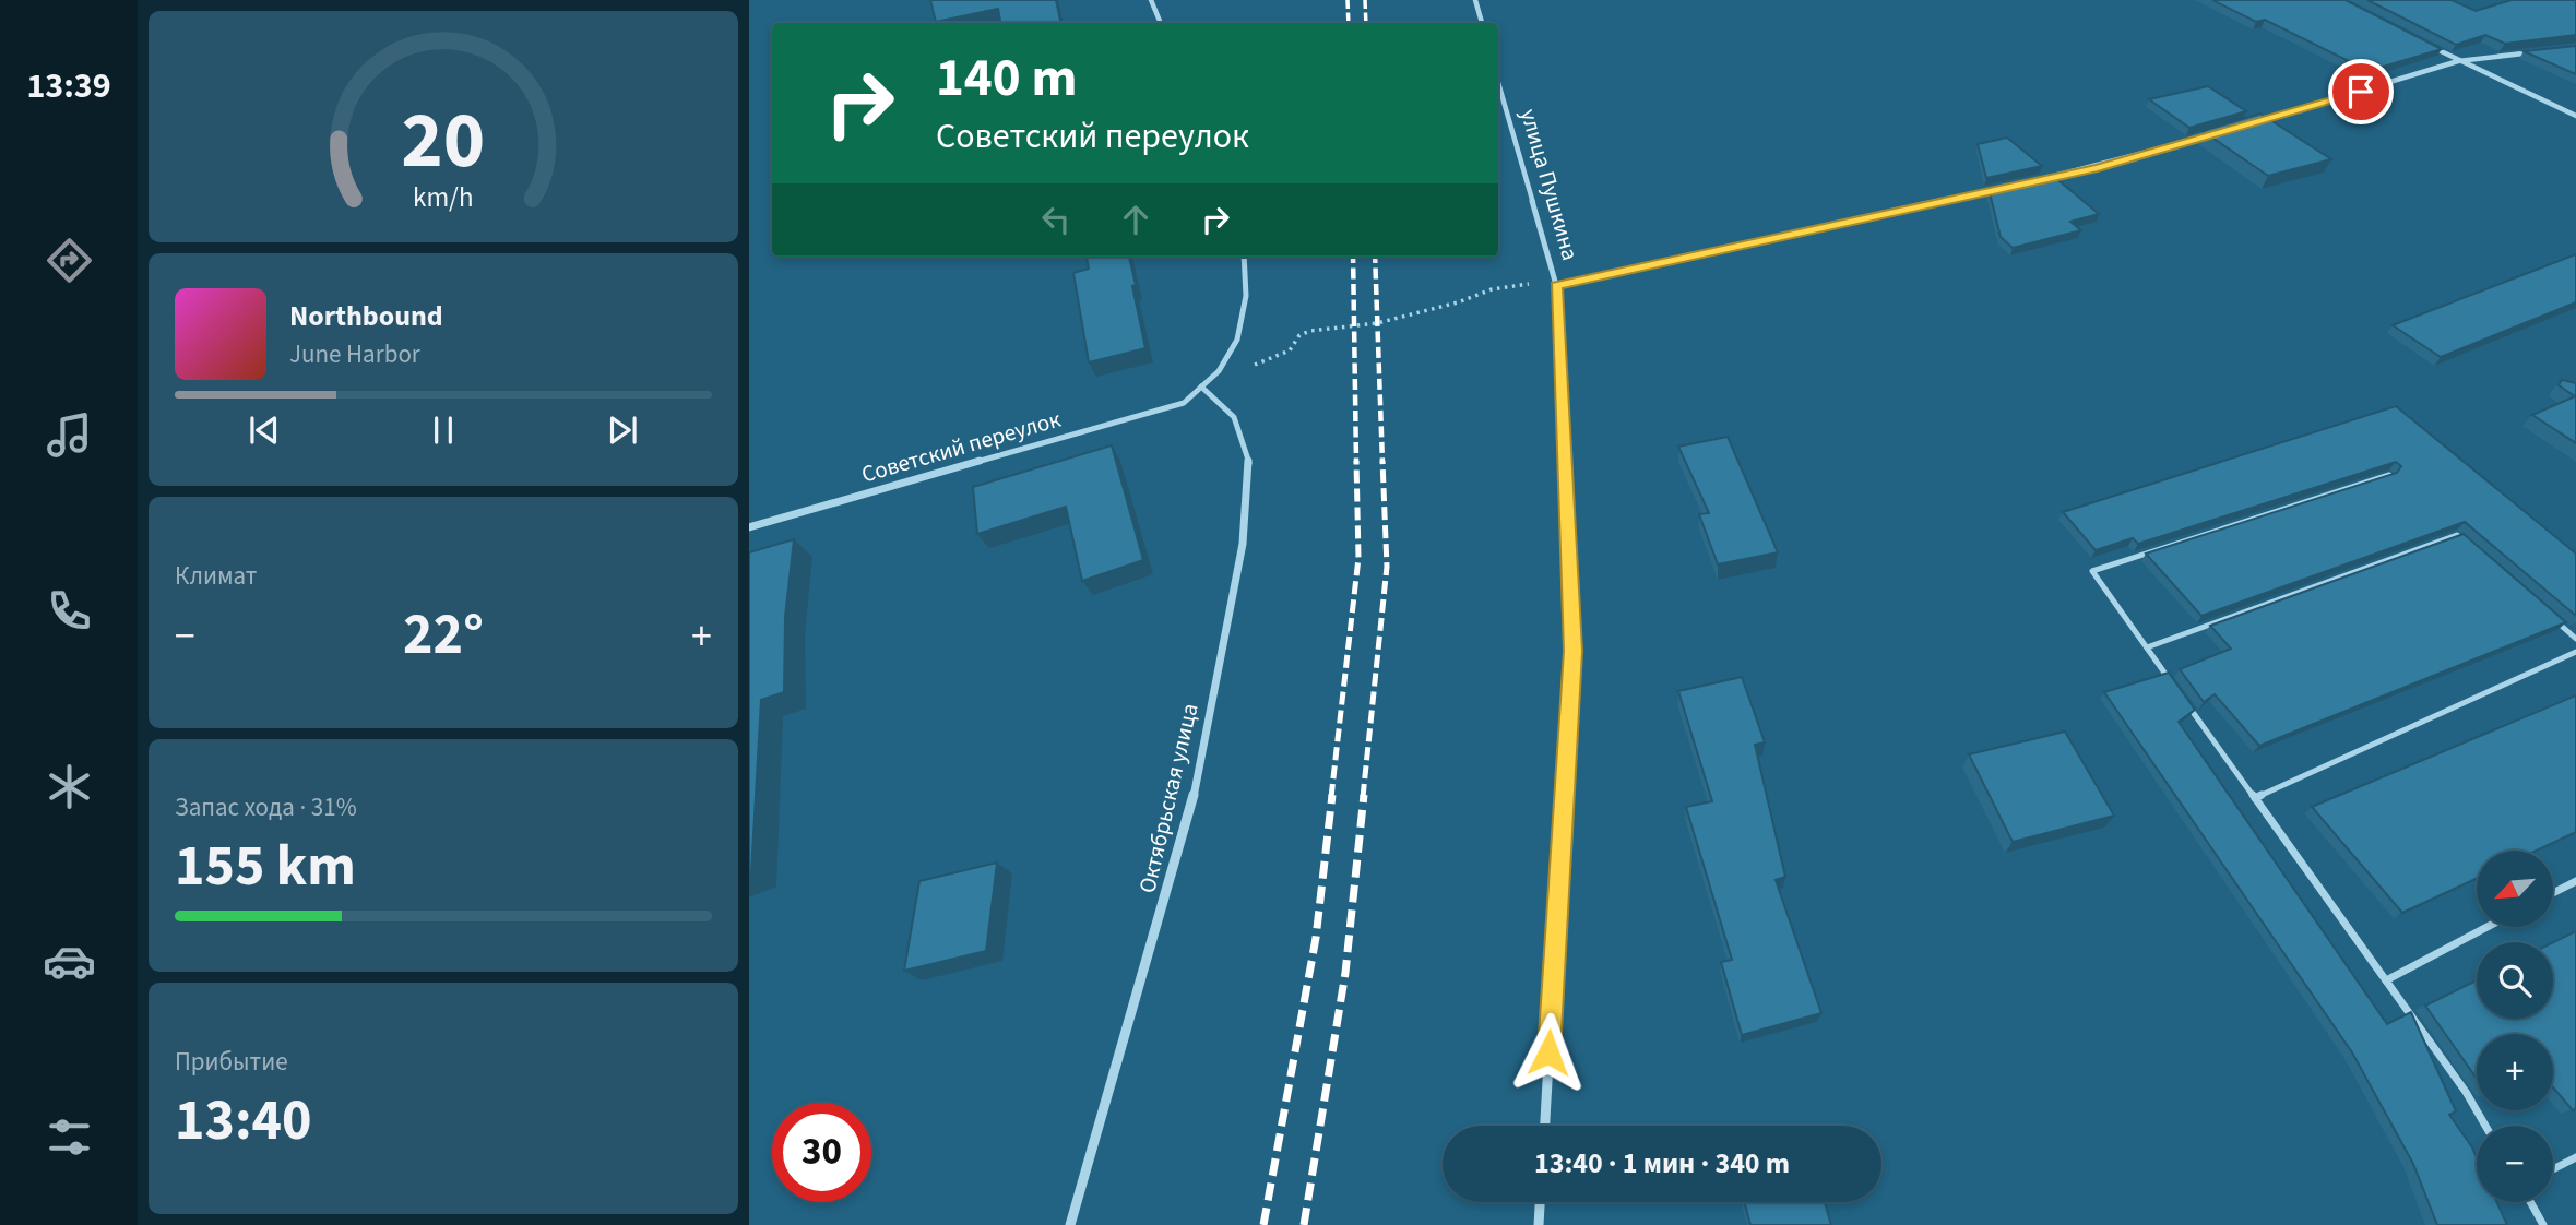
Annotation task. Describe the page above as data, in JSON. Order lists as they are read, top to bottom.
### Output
{
  "streets": {
    "street": ["улица Пушкина", "Советский переулок", "Октябрьская улица"]
  },
  "crossings": [
    ["Советский переулок", "Октябрьская улица"]
  ],
  "north": "bottom left",
  "page": {
    "tabs": "13:39",
    "turn": ["140 m", "Советский переулок"],
    "song": ["Northbound", "June Harbor"],
    "tile": [
      "Климат",
      ["Запас хода · 31%", "155 km"],
      ["Прибытие", "13:40"]
    ],
    "heat": ["−", "22°", "+"],
    "map_buttons": ["+", "−"],
    "limit": "30",
    "trip": "13:40 · 1 мин · 340 m",
    "gauge": ["20", "km/h"]
  }
}
